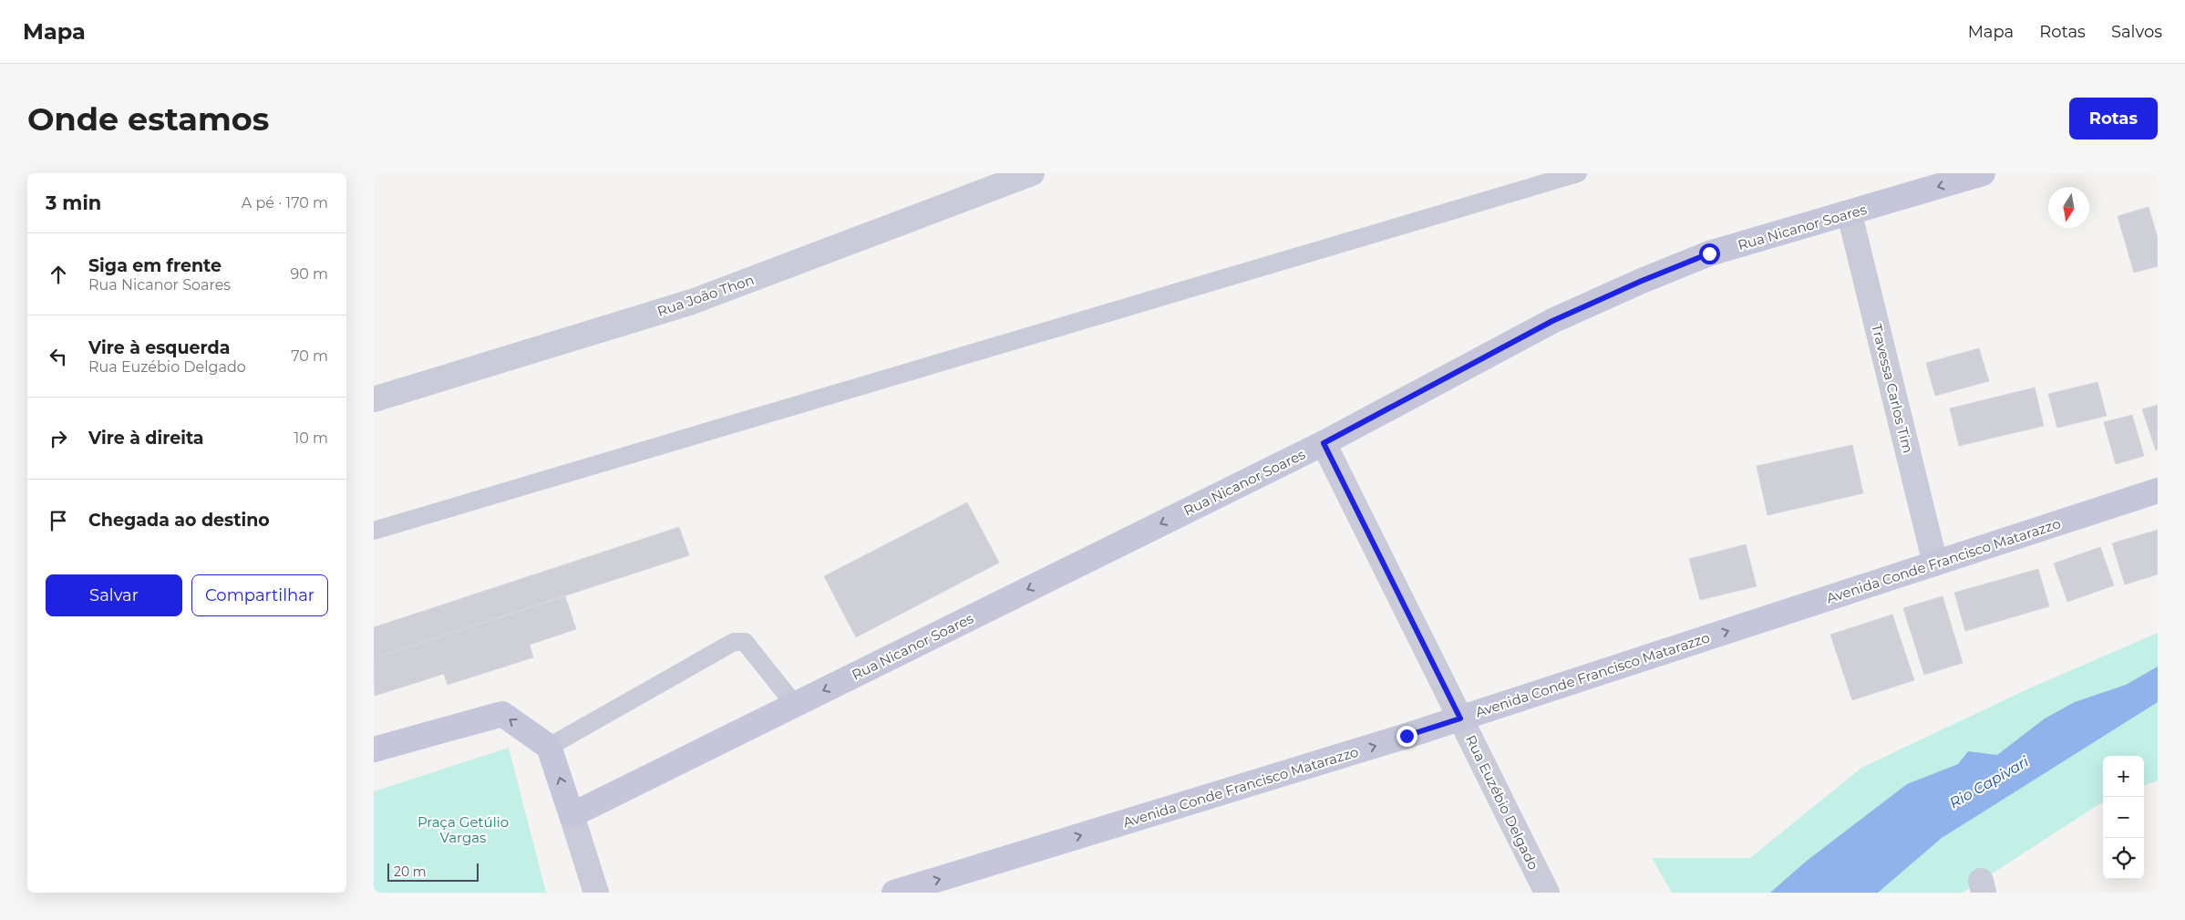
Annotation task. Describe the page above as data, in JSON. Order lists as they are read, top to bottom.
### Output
{
  "streets": {
    "street": [
      "Rua Nicanor Soares",
      "Rua João Thon",
      "Travessa Carlos Tim",
      "Avenida Conde Francisco Matarazzo",
      "Rua Euzébio Delgado"
    ]
  },
  "crossings": [
    ["Rua Nicanor Soares", "Travessa Carlos Tim"],
    ["Rua Nicanor Soares", "Rua Euzébio Delgado"],
    ["Travessa Carlos Tim", "Avenida Conde Francisco Matarazzo"],
    ["Avenida Conde Francisco Matarazzo", "Rua Euzébio Delgado"]
  ],
  "one_way": ["Rua Nicanor Soares", "Avenida Conde Francisco Matarazzo"],
  "water": ["Rio Capivari"],
  "parks": ["Praça Getúlio Vargas"],
  "scale_bar": "20 m",
  "north": "bottom",
  "page": {
    "header": "Mapa",
    "nav": ["Mapa", "Rotas", "Salvos"],
    "buttons": [
      "Rotas",
      ["Salvar", "Compartilhar"]
    ],
    "title": "Onde estamos",
    "heading": ["3 min", "A pé · 170 m"],
    "list": [
      ["Siga em frente", "Rua Nicanor Soares", "90 m"],
      ["Vire à esquerda", "Rua Euzébio Delgado", "70 m"],
      ["Vire à direita", "10 m"],
      "Chegada ao destino"
    ],
    "map_buttons": ["+", "−"],
    "scale": "20 m"
  }
}
